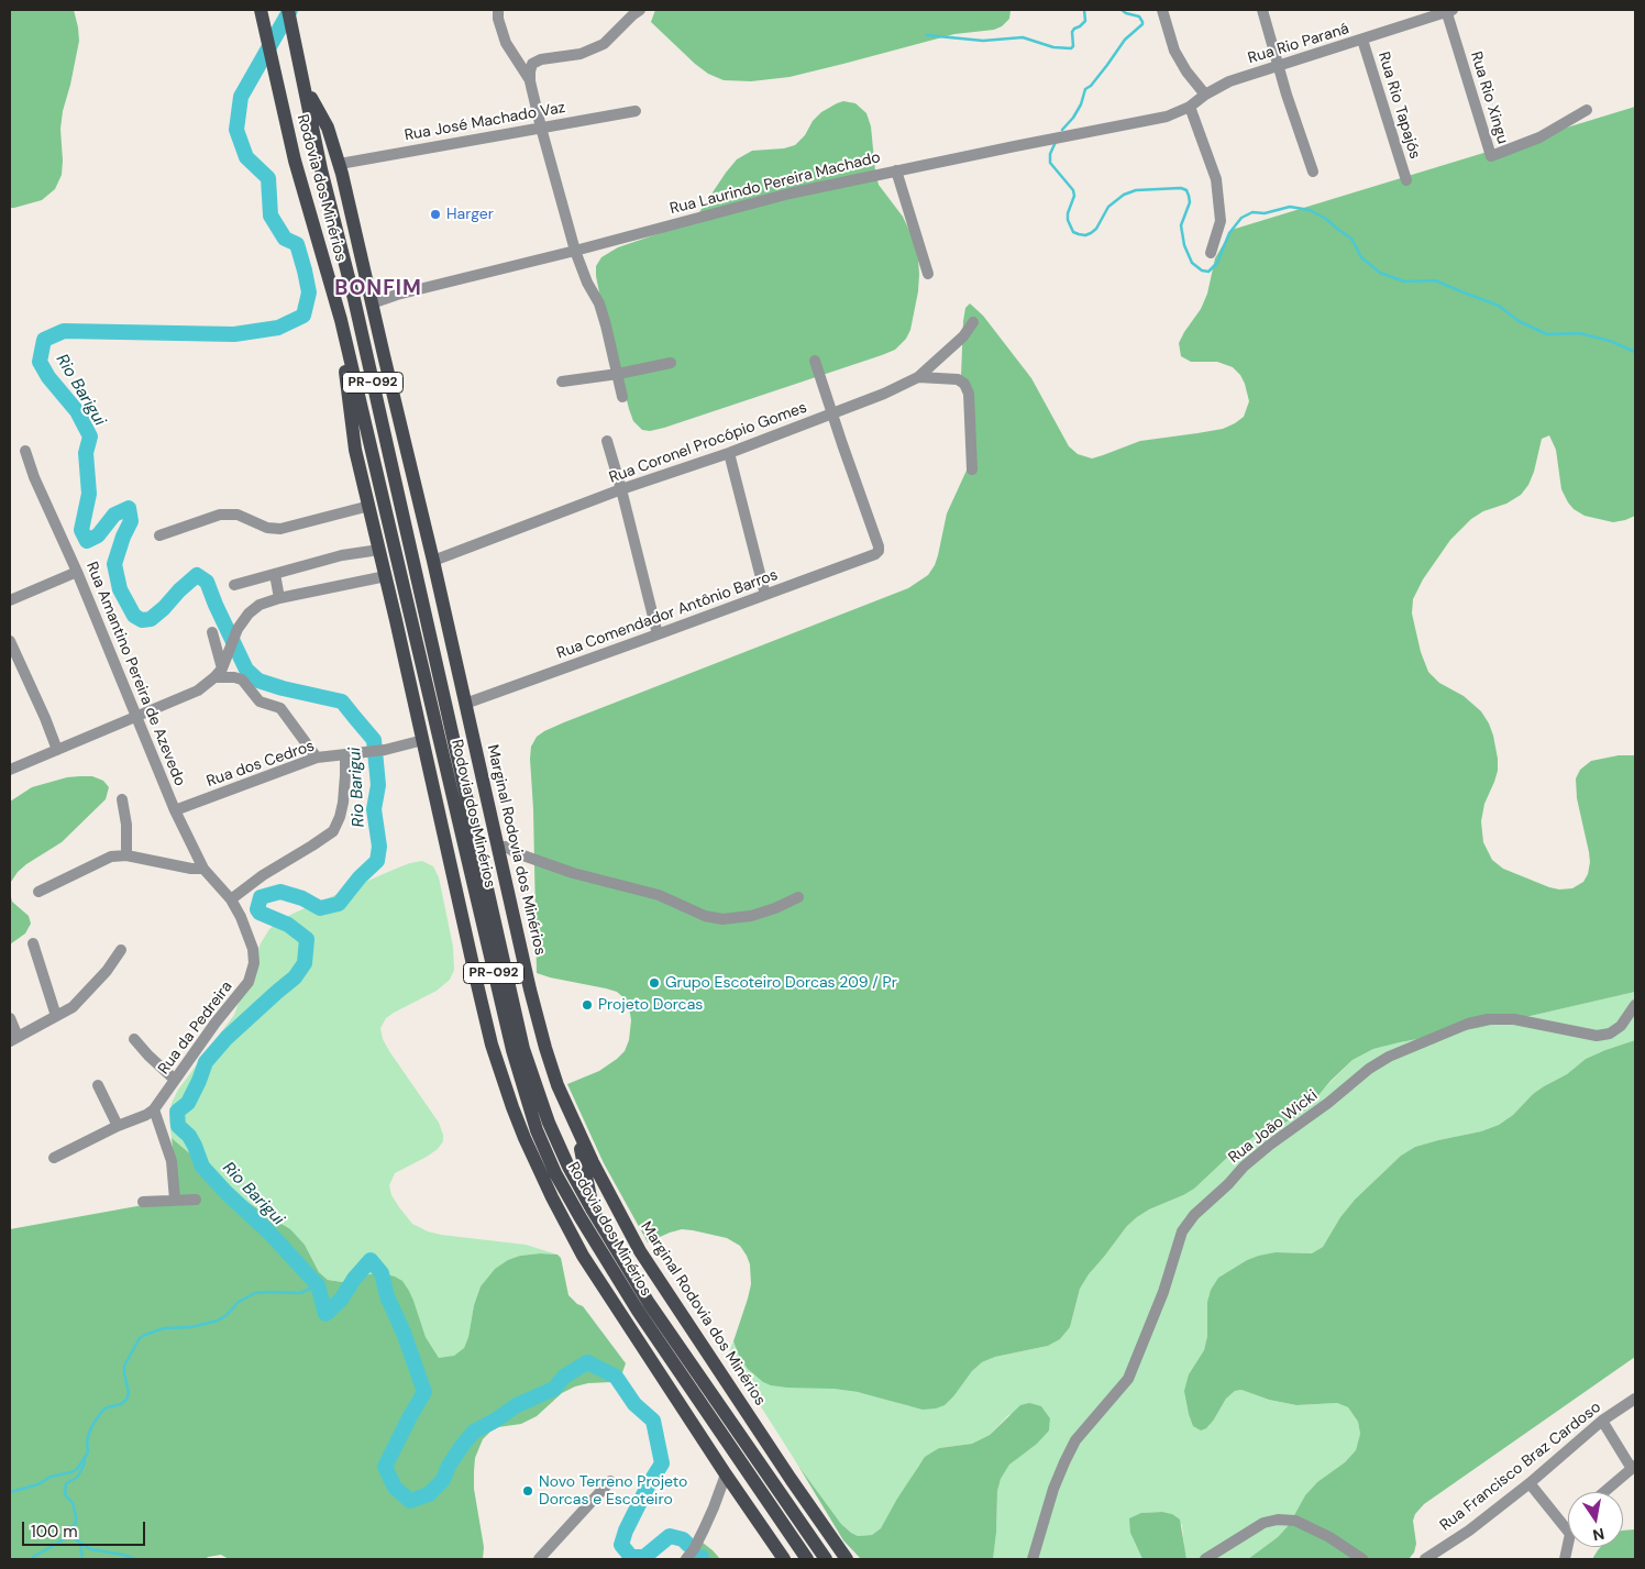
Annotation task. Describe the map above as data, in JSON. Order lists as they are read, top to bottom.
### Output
{
  "streets": {
    "main road": ["Rodovia dos Minérios", "PR-092", "Marginal Rodovia dos Minérios"],
    "street": [
      "Rua Rio Paraná",
      "Rua Rio Xingu",
      "Rua Rio Tapajós",
      "Rua José Machado Vaz",
      "Rua Laurindo Pereira Machado",
      "Rua Coronel Procópio Gomes",
      "Rua Comendador Antônio Barros",
      "Rua Amantino Pereira de Azevedo",
      "Rua dos Cedros",
      "Rua da Pedreira",
      "Rua João Wicki",
      "Rua Francisco Braz Cardoso"
    ]
  },
  "crossings": [
    ["Rua Rio Paraná", "Rua Rio Xingu"],
    ["Rua Rio Paraná", "Rua Rio Tapajós"],
    ["Rua Rio Paraná", "Rua Laurindo Pereira Machado"],
    ["Rua José Machado Vaz", "Marginal Rodovia dos Minérios"],
    ["Rua Laurindo Pereira Machado", "Marginal Rodovia dos Minérios"],
    ["Rodovia dos Minérios", "Marginal Rodovia dos Minérios"],
    ["Rua Coronel Procópio Gomes", "Rua Comendador Antônio Barros"],
    ["Rua Coronel Procópio Gomes", "Marginal Rodovia dos Minérios"],
    ["Rua Comendador Antônio Barros", "Marginal Rodovia dos Minérios"],
    ["Rua Amantino Pereira de Azevedo", "Rua dos Cedros"],
    ["Rua Amantino Pereira de Azevedo", "Rua da Pedreira"]
  ],
  "districts": ["BONFIM"],
  "water": ["Rio Barigui"],
  "places": [
    "Harger",
    "Grupo Escoteiro Dorcas 209 / Pr",
    "Projeto Dorcas",
    "Novo Terreno Projeto Dorcas e Escoteiro"
  ],
  "scale_bar": "100 m",
  "north": "bottom"
}
